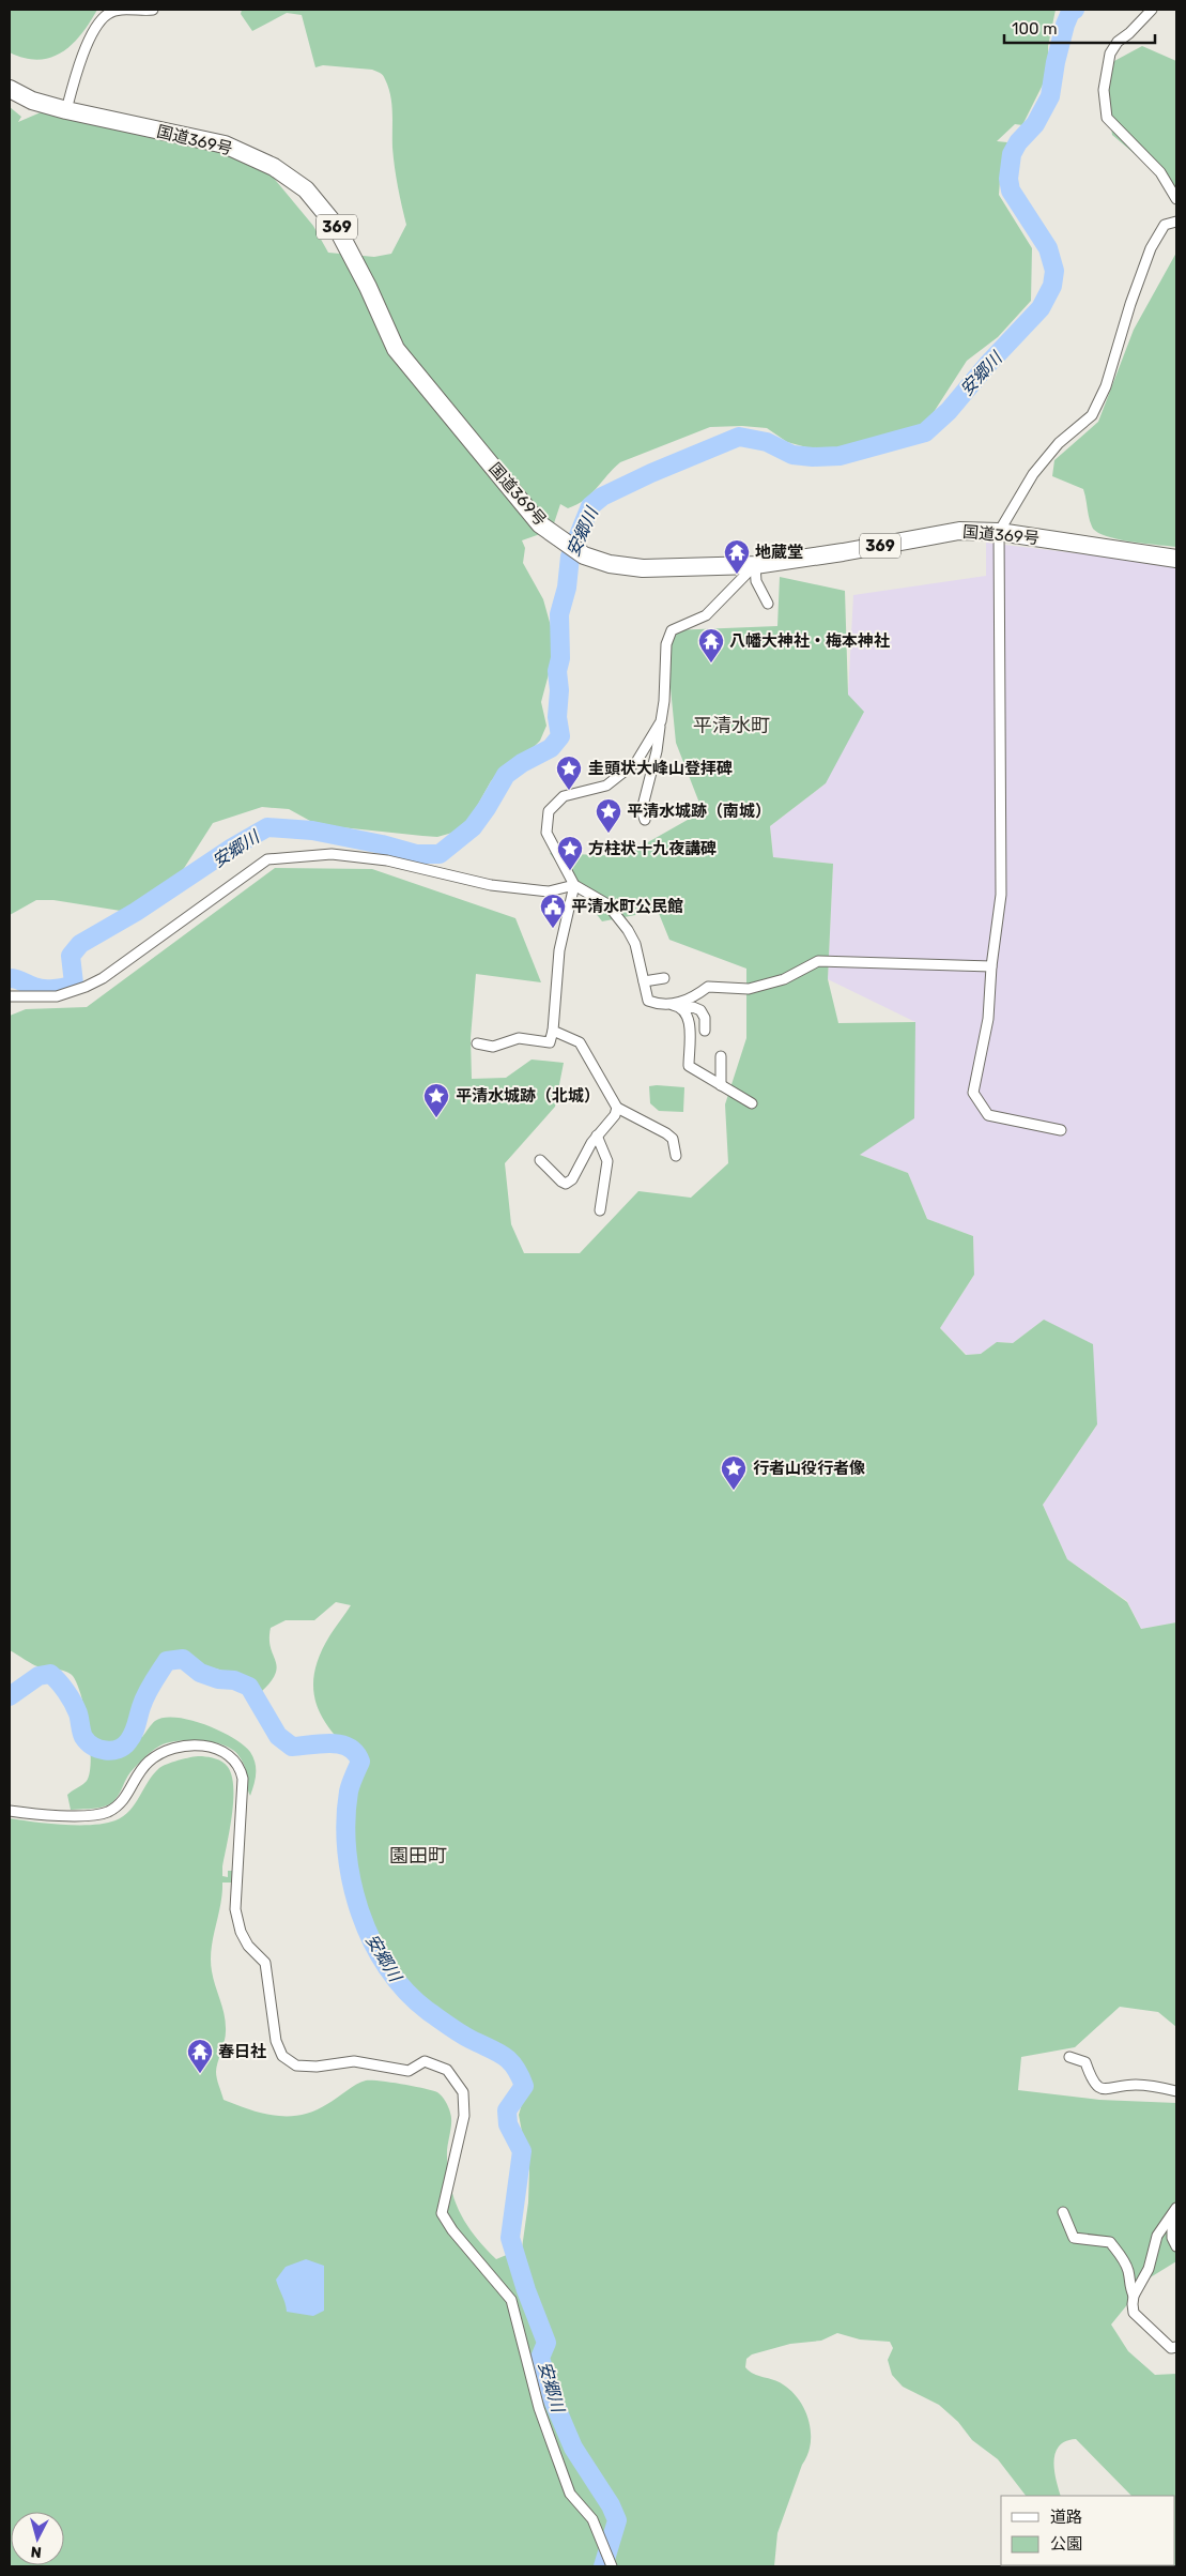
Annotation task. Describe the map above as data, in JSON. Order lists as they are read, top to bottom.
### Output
{
  "streets": {
    "highway": ["国道369号", "369"]
  },
  "districts": ["平清水町", "園田町"],
  "water": ["安郷川"],
  "places": {
    "temple": ["地蔵堂", "八幡大神社・梅本神社", "春日社"],
    "place": [
      "圭頭状大峰山登拝碑",
      "平清水城跡（南城）",
      "方柱状十九夜講碑",
      "平清水城跡（北城）",
      "行者山役行者像"
    ],
    "public building": ["平清水町公民館"]
  },
  "legend": ["道路", "公園"],
  "scale_bar": "100 m",
  "north": "bottom"
}
